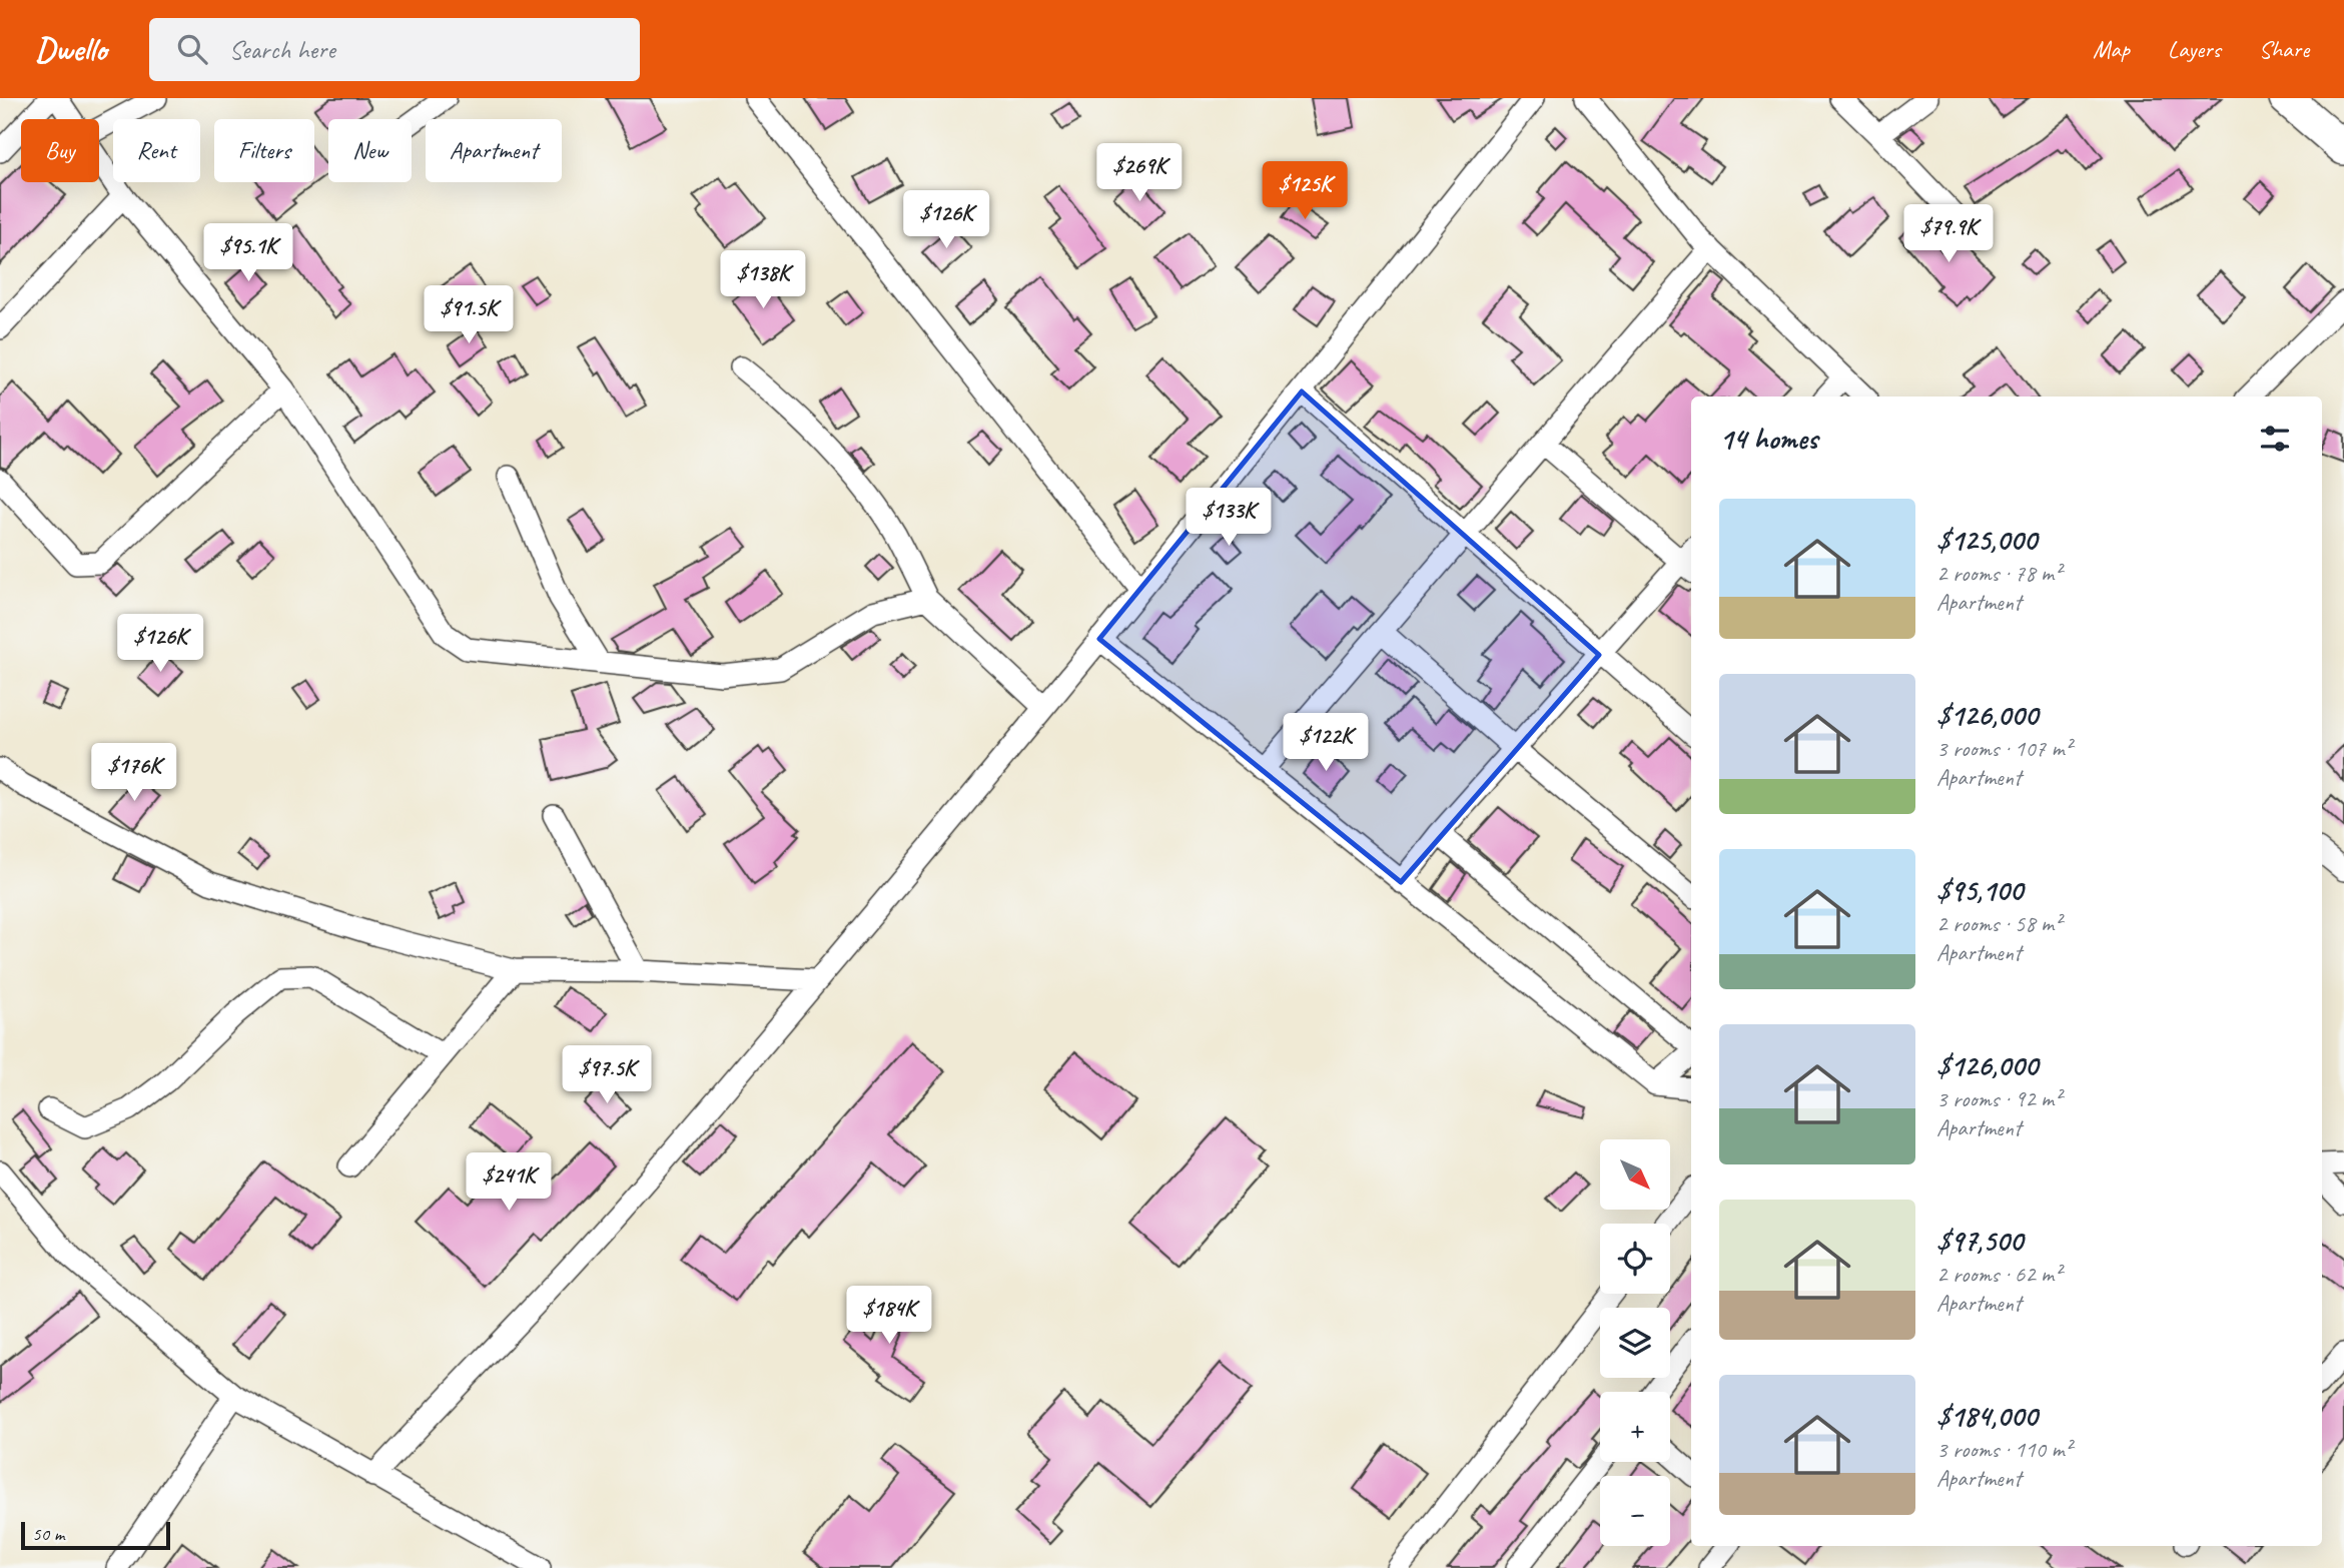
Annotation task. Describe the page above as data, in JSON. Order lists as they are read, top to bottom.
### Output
{
  "scale_bar": "50 m",
  "north": "bottom right",
  "page": {
    "header": "Dwello",
    "search": "Search here",
    "nav": ["Map", "Layers", "Share"],
    "chip": [
      "Buy",
      "Rent",
      "Filters",
      "New",
      "Apartment"
    ],
    "price": [
      "$269K",
      "$125K",
      "$126K",
      "$79.9K",
      "$95.1K",
      "$138K",
      "$91.5K",
      "$133K",
      "$126K",
      "$122K",
      "$176K",
      "$97.5K",
      "$241K",
      "$184K"
    ],
    "heading": "14 homes",
    "list": [
      {
        "name": "$125,000",
        "note": "2 rooms · 78 m² · Apartment"
      },
      {
        "name": "$126,000",
        "note": "3 rooms · 107 m² · Apartment"
      },
      {
        "name": "$95,100",
        "note": "2 rooms · 58 m² · Apartment"
      },
      {
        "name": "$126,000",
        "note": "3 rooms · 92 m² · Apartment"
      },
      {
        "name": "$97,500",
        "note": "2 rooms · 62 m² · Apartment"
      },
      {
        "name": "$184,000",
        "note": "3 rooms · 110 m² · Apartment"
      }
    ],
    "map_buttons": ["+", "−"],
    "scale": "50 m"
  }
}
